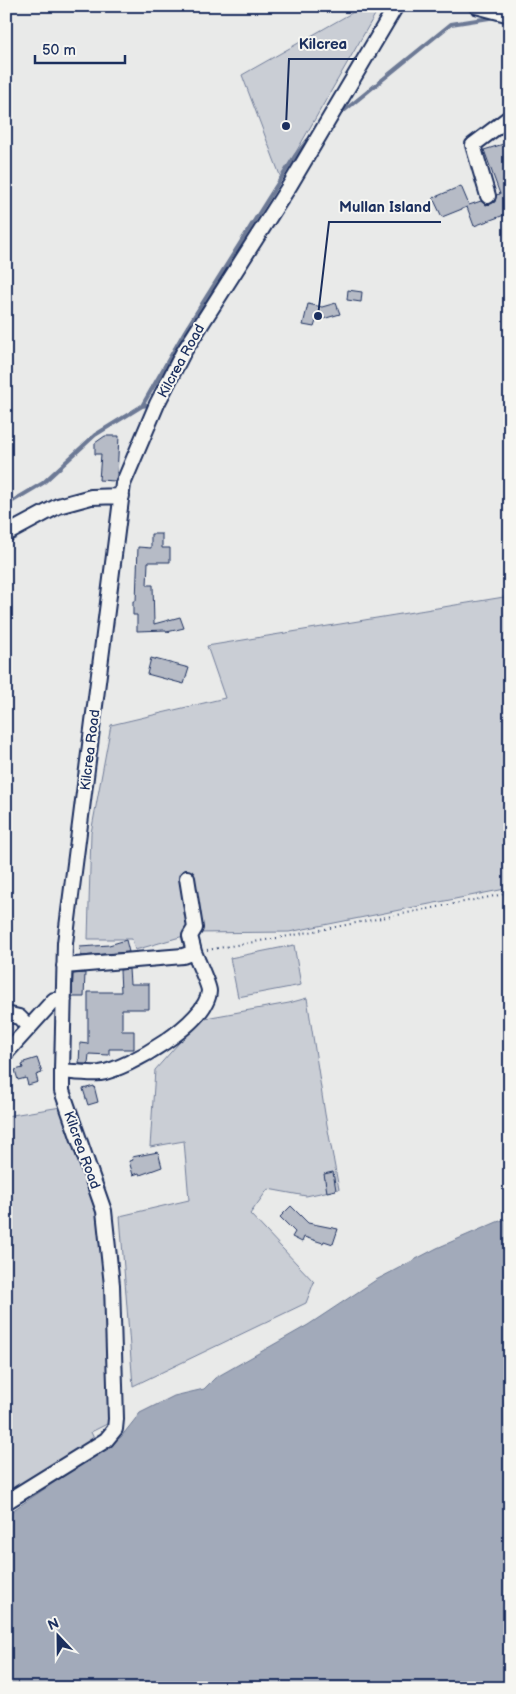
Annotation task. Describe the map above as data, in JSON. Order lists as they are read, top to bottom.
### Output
{
  "streets": {
    "street": ["Kilcrea Road"]
  },
  "places": ["Kilcrea", "Mullan Island"],
  "scale_bar": "50 m",
  "north": "top"
}
